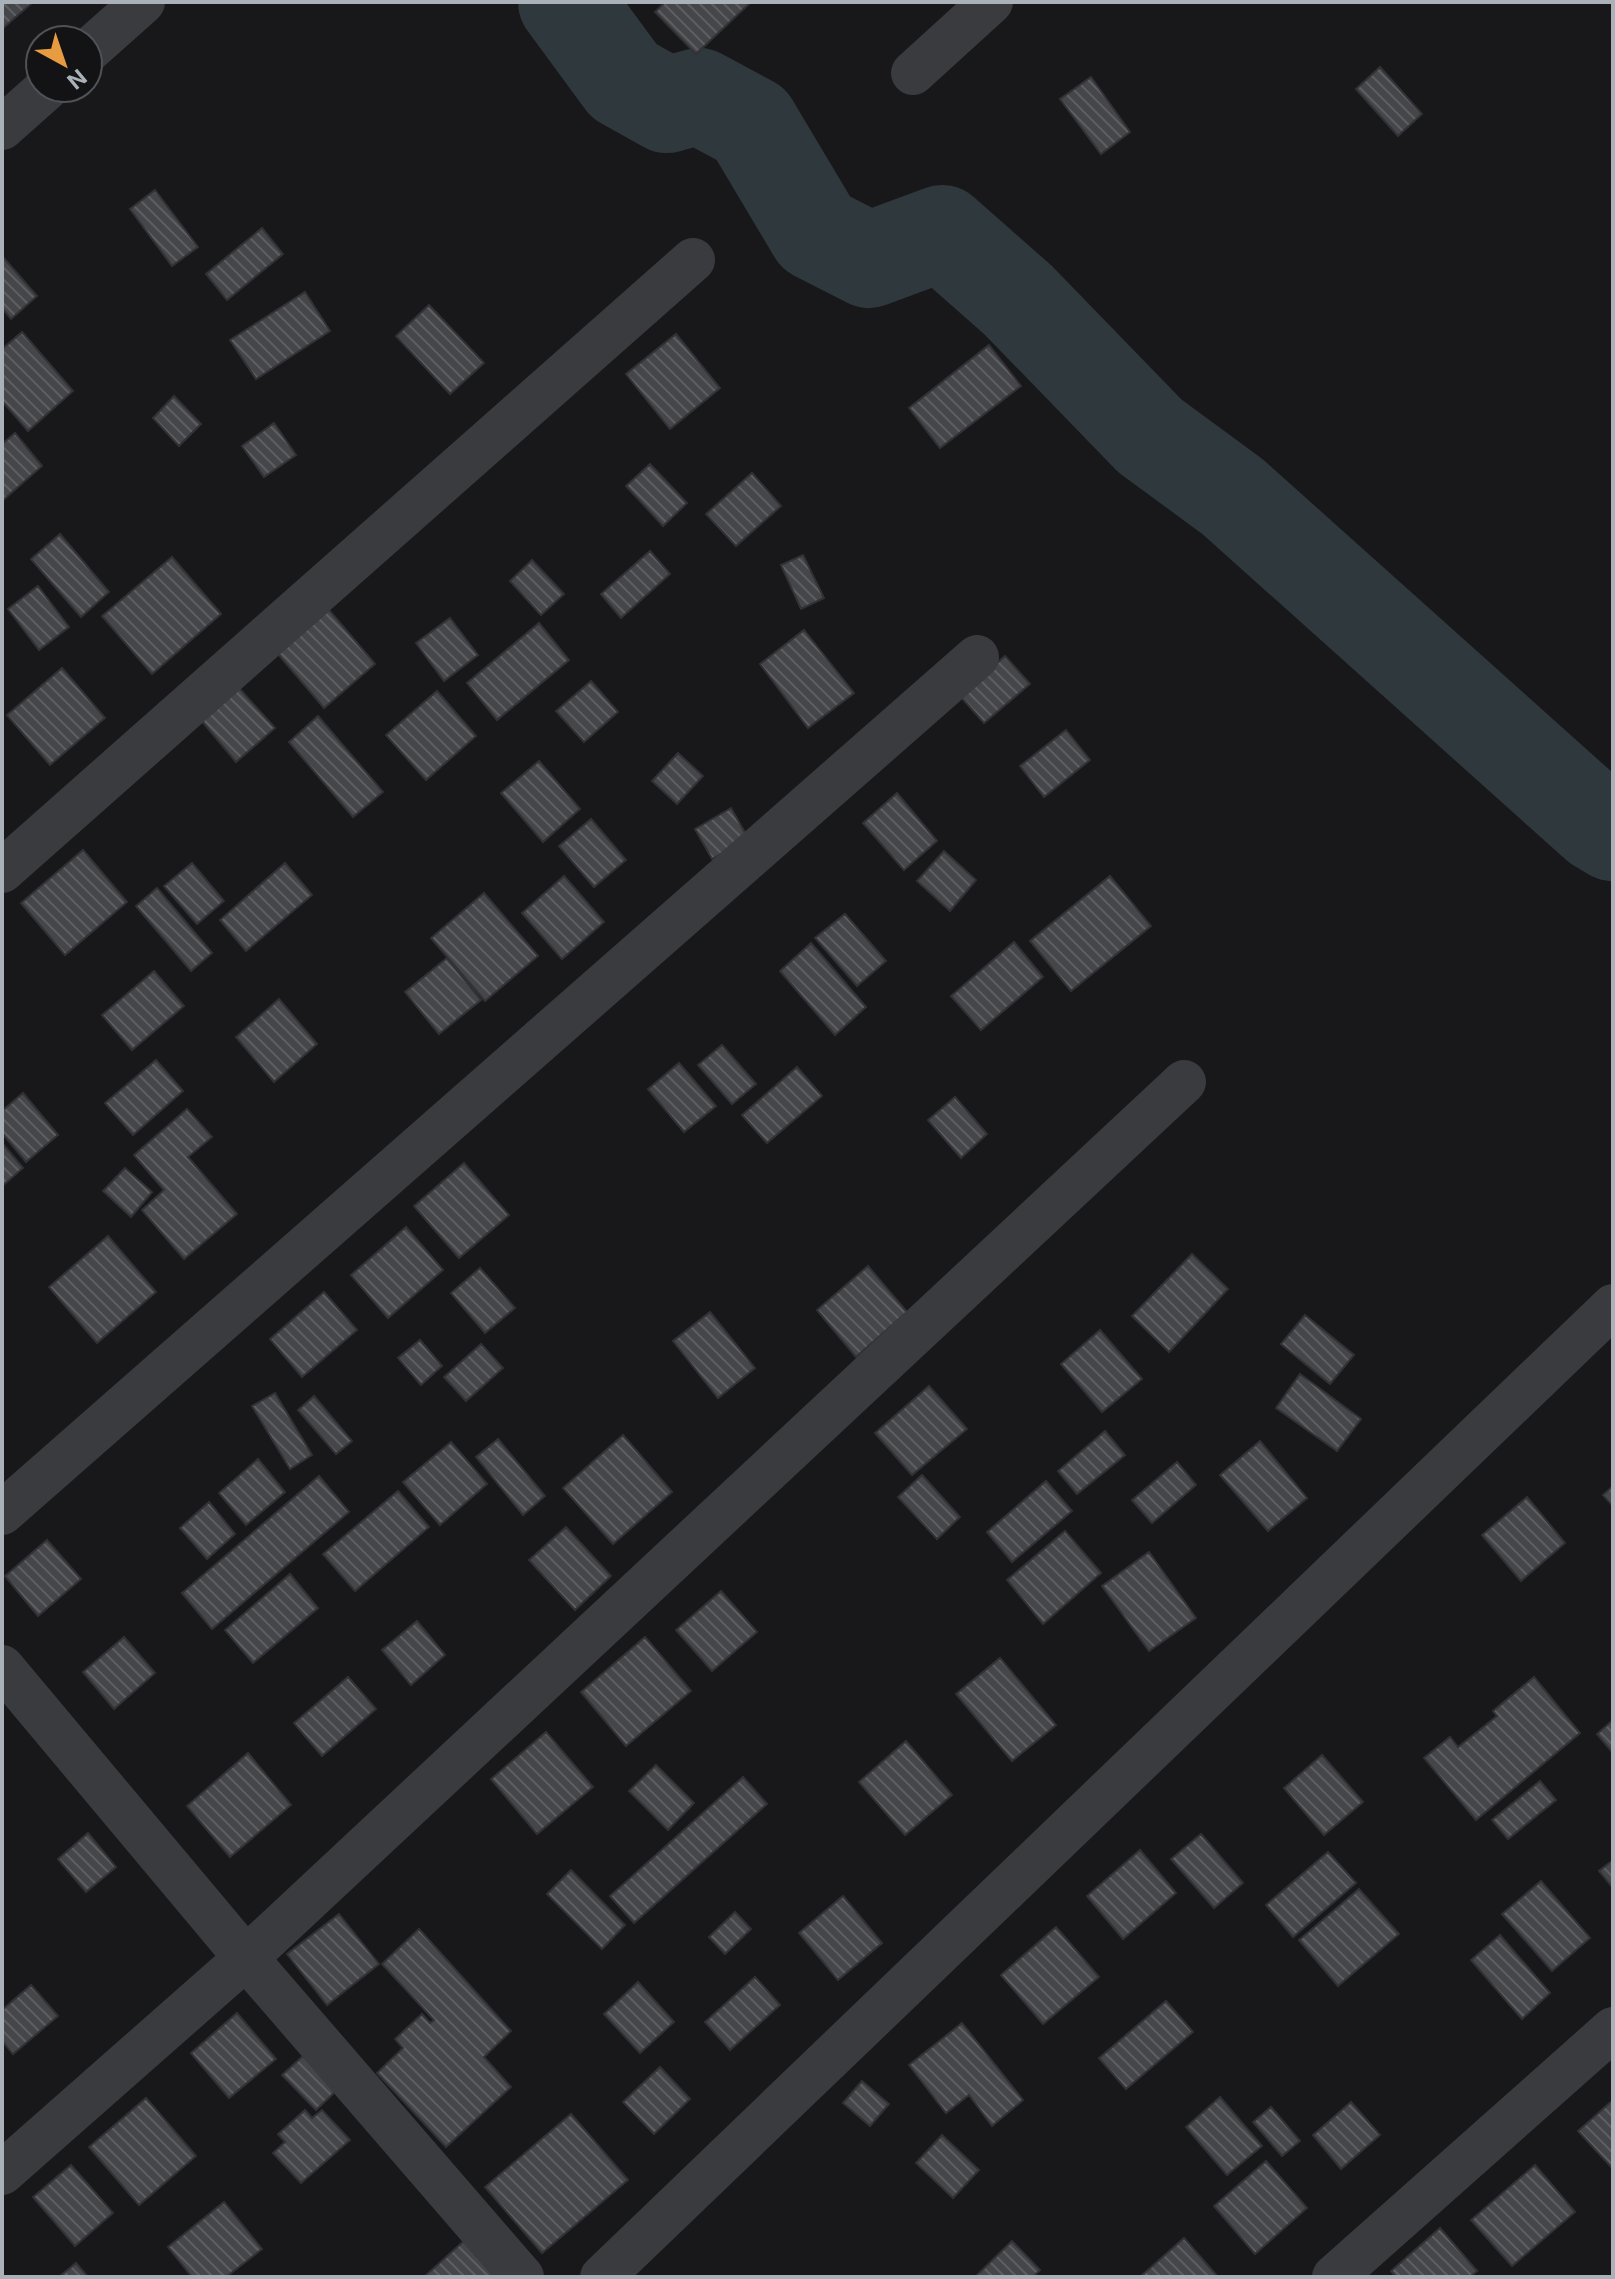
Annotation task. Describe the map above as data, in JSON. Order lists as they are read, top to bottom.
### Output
{
  "north": "bottom right"
}
